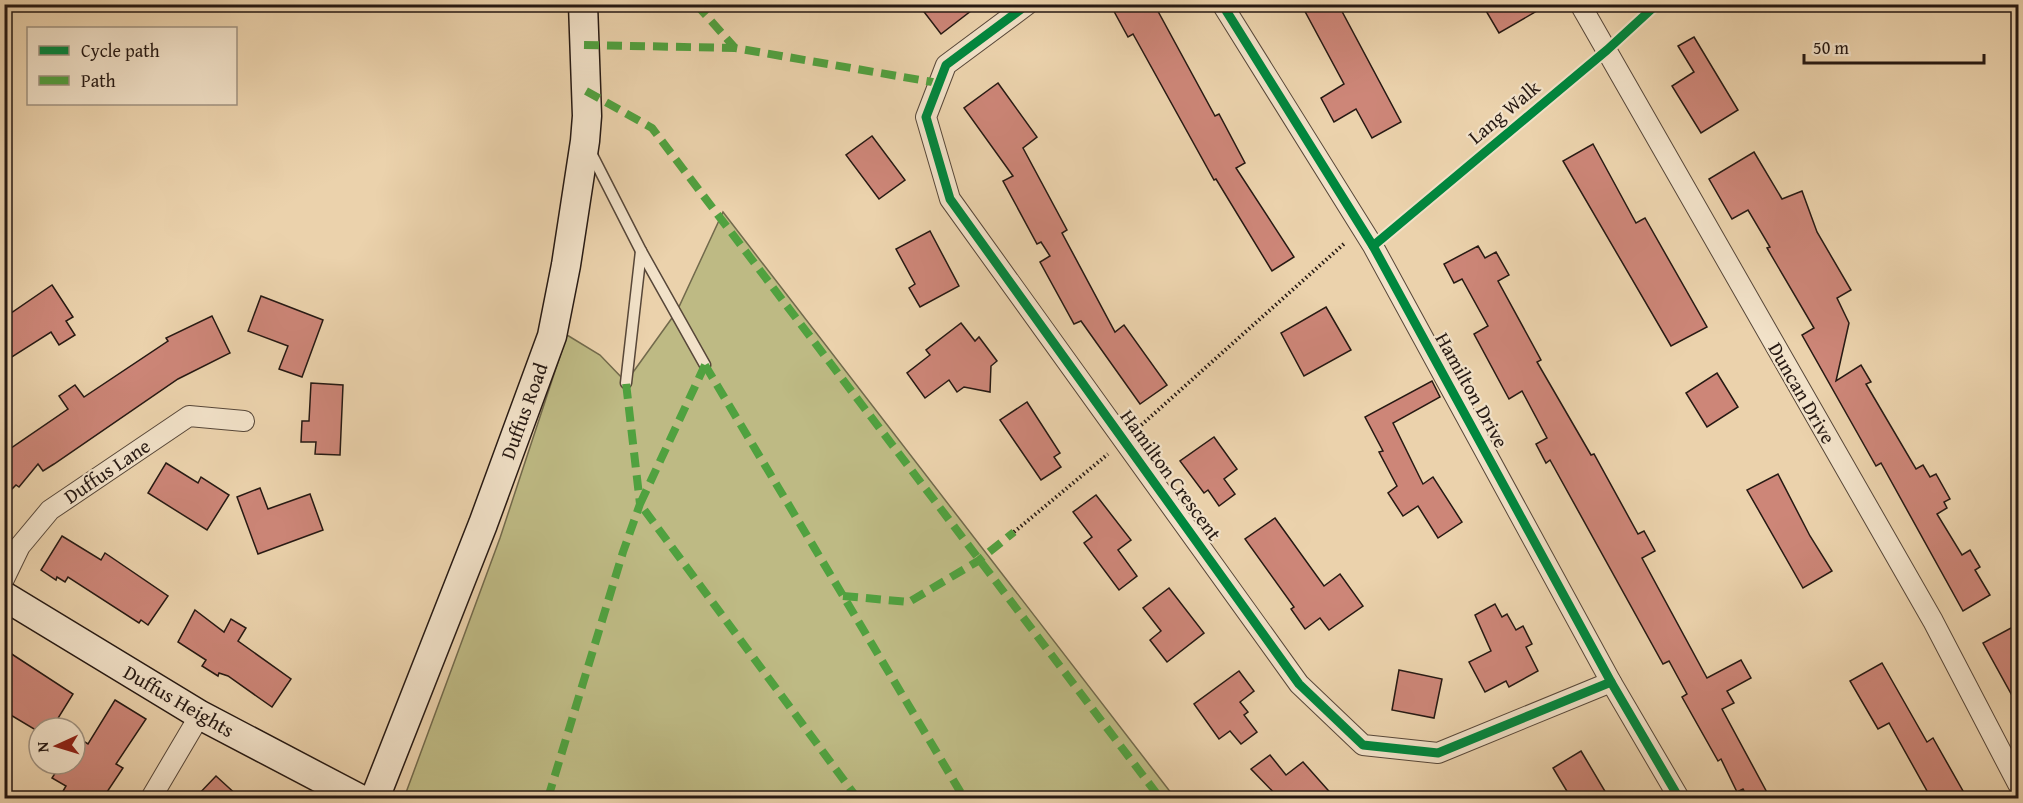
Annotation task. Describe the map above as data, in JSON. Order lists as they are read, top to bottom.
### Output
{
  "streets": {
    "main road": ["Duffus Road", "Duffus Heights"],
    "street": [
      "Hamilton Drive",
      "Duncan Drive",
      "Duffus Lane",
      "Hamilton Crescent"
    ],
    "cycle path": ["Lang Walk"]
  },
  "crossings": [
    ["Hamilton Drive", "Hamilton Crescent"]
  ],
  "legend": ["Cycle path", "Path"],
  "scale_bar": "50 m",
  "north": "left"
}
